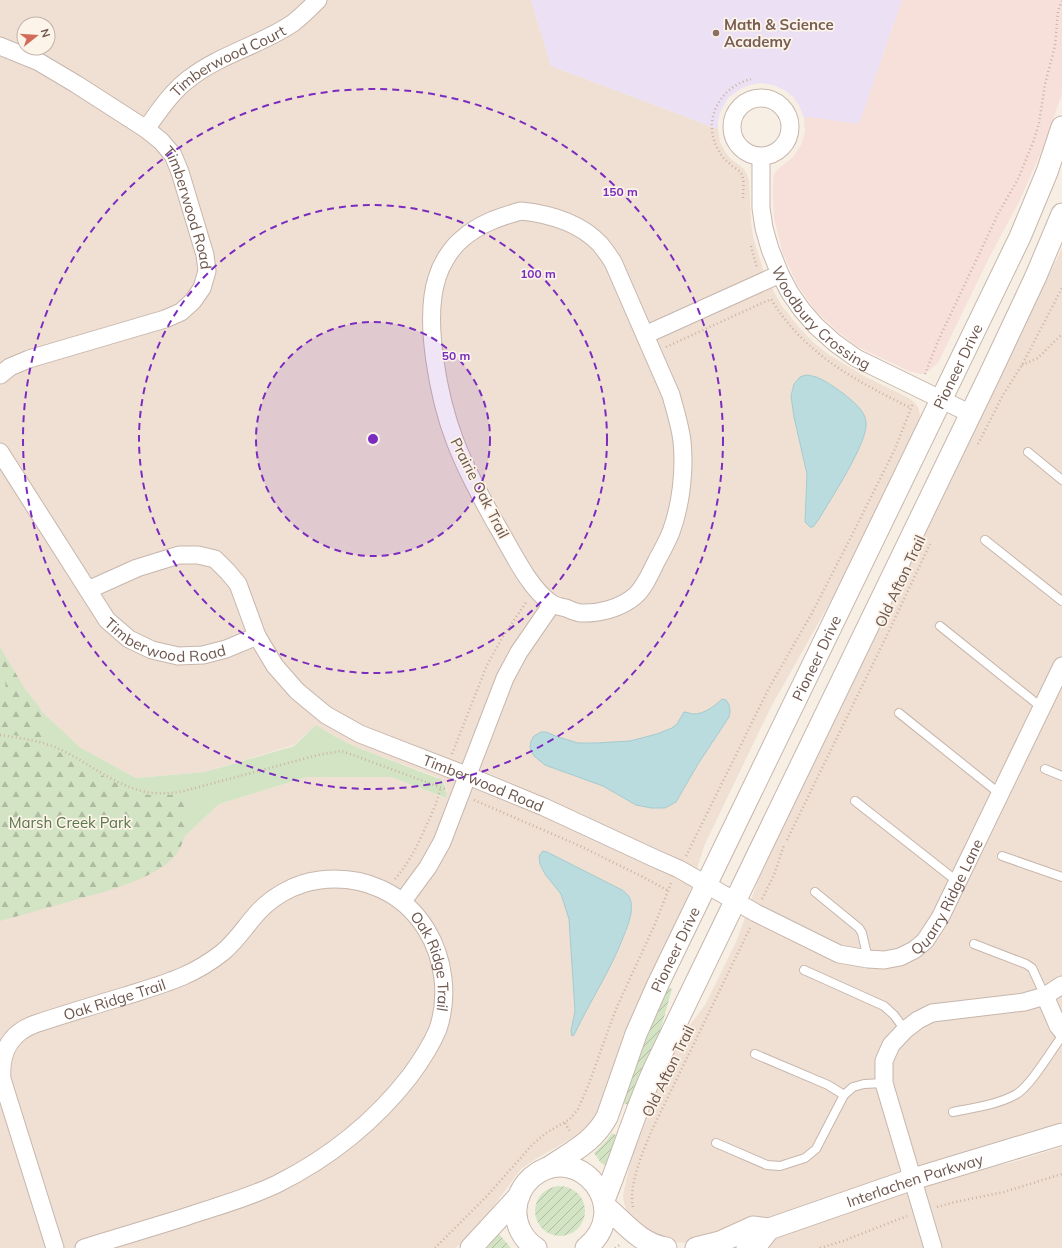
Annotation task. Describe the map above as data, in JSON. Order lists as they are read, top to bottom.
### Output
{
  "streets": {
    "street": [
      "Timberwood Court",
      "Timberwood Road",
      "Woodbury Crossing",
      "Pioneer Drive",
      "Prairie Oak Trail",
      "Quarry Ridge Lane",
      "Oak Ridge Trail",
      "Interlachen Parkway"
    ],
    "path": ["Old Afton Trail"]
  },
  "crossings": [
    ["Timberwood Court", "Timberwood Road"],
    ["Timberwood Road", "Pioneer Drive"],
    ["Timberwood Road", "Quarry Ridge Lane"],
    ["Timberwood Road", "Oak Ridge Trail"],
    ["Woodbury Crossing", "Pioneer Drive"]
  ],
  "parks": ["Marsh Creek Park"],
  "places": ["Math & Science Academy"],
  "north": "right",
  "rings": ["150 m", "100 m", "50 m"]
}
